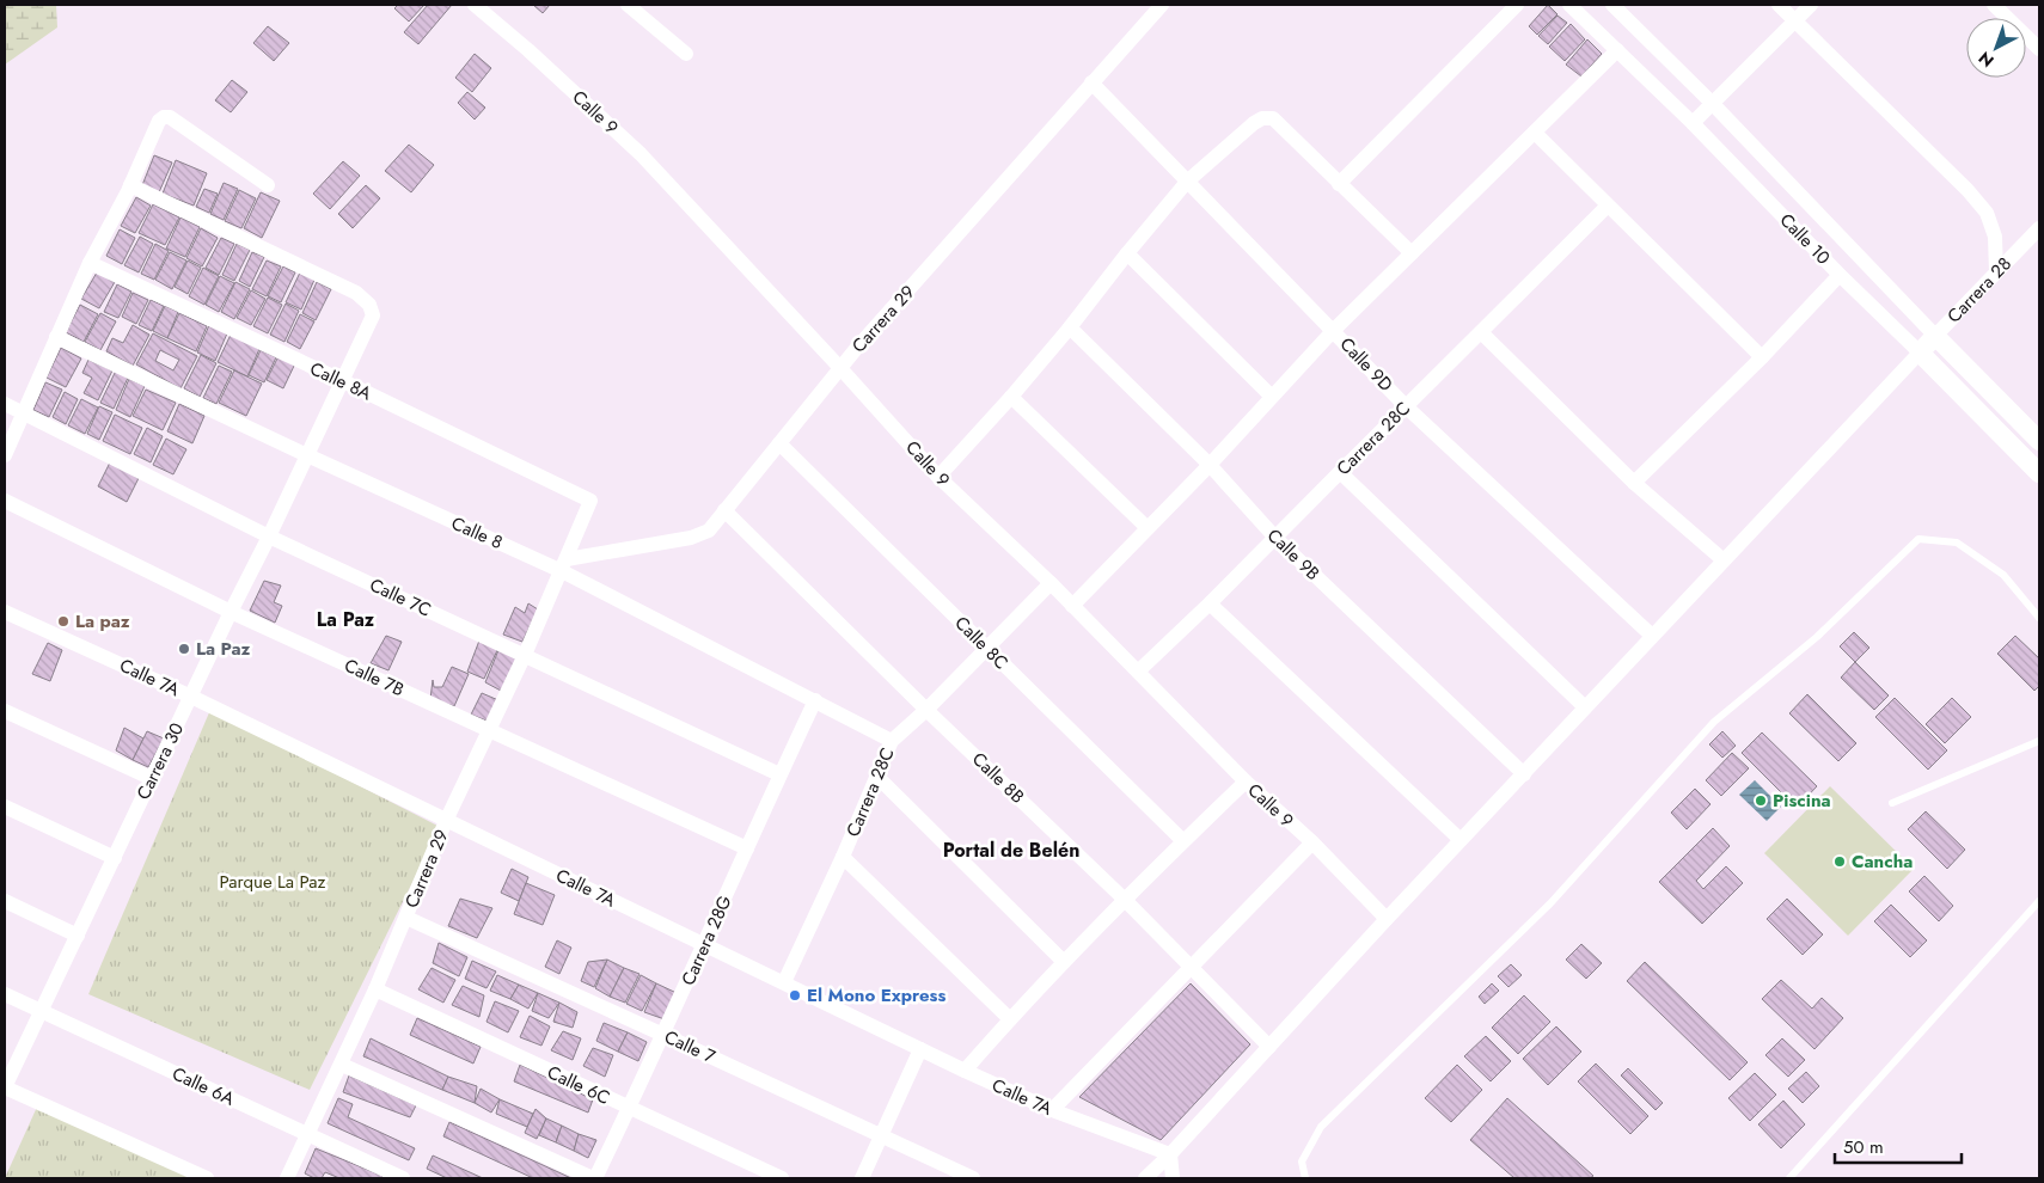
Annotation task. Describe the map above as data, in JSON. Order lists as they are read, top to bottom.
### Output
{
  "streets": {
    "street": [
      "Calle 9",
      "Calle 10",
      "Carrera 28",
      "Carrera 29",
      "Calle 9D",
      "Calle 8A",
      "Carrera 28C",
      "Calle 8",
      "Calle 9B",
      "Calle 7C",
      "Calle 8C",
      "Calle 7A",
      "Calle 7B",
      "Carrera 30",
      "Calle 8B",
      "Carrera 28G",
      "Calle 7",
      "Calle 6C",
      "Calle 6A"
    ]
  },
  "crossings": [
    ["Calle 9", "Carrera 29"],
    ["Calle 9", "Carrera 28C"],
    ["Calle 10", "Carrera 28"],
    ["Carrera 29", "Calle 9D"],
    ["Carrera 29", "Calle 8A"],
    ["Carrera 29", "Calle 8"],
    ["Carrera 29", "Calle 7C"],
    ["Carrera 29", "Calle 8C"],
    ["Carrera 29", "Calle 7A"],
    ["Carrera 29", "Calle 7B"],
    ["Carrera 29", "Calle 8B"],
    ["Carrera 29", "Calle 7"],
    ["Carrera 29", "Calle 6C"],
    ["Carrera 29", "Calle 6A"],
    ["Calle 9D", "Carrera 28C"],
    ["Calle 8A", "Carrera 30"],
    ["Carrera 28C", "Calle 8"],
    ["Carrera 28C", "Calle 9B"],
    ["Carrera 28C", "Calle 8C"],
    ["Carrera 28C", "Calle 7A"],
    ["Carrera 28C", "Calle 8B"],
    ["Calle 8", "Carrera 30"],
    ["Calle 8", "Carrera 28G"],
    ["Calle 7C", "Carrera 30"],
    ["Calle 7C", "Carrera 28G"],
    ["Calle 7A", "Carrera 30"],
    ["Calle 7A", "Carrera 28G"],
    ["Calle 7B", "Carrera 30"],
    ["Calle 7B", "Carrera 28G"],
    ["Carrera 30", "Calle 6A"],
    ["Carrera 28G", "Calle 7"],
    ["Carrera 28G", "Calle 6C"]
  ],
  "districts": ["La Paz", "Portal de Belén"],
  "parks": ["Parque La Paz"],
  "places": [
    "La paz",
    "La Paz",
    "Piscina",
    "Cancha",
    "El Mono Express"
  ],
  "scale_bar": "50 m",
  "north": "bottom left"
}
